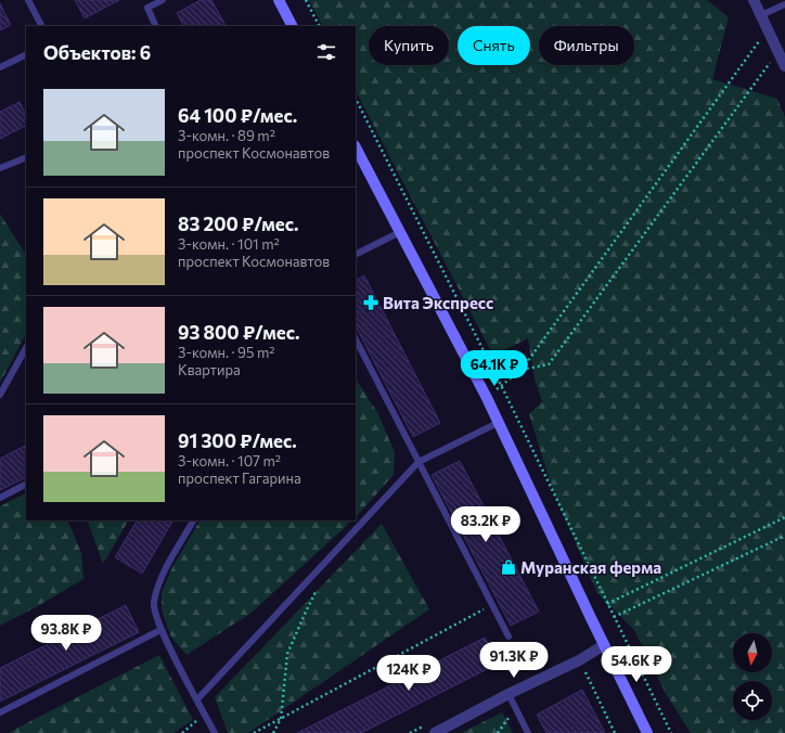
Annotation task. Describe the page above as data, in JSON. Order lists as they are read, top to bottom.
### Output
{
  "places": {
    "pharmacy": ["Вита Экспресс"],
    "shop": ["Муранская ферма"]
  },
  "north": "bottom",
  "page": {
    "chip": ["Купить", "Снять", "Фильтры"],
    "heading": "Объектов: 6",
    "list": [
      {
        "name": "64 100 ₽/мес.",
        "note": "3-комн. · 89 m² · проспект Космонавтов"
      },
      {
        "name": "83 200 ₽/мес.",
        "note": "3-комн. · 101 m² · проспект Космонавтов"
      },
      {
        "name": "93 800 ₽/мес.",
        "note": "3-комн. · 95 m² · Квартира"
      },
      {
        "name": "91 300 ₽/мес.",
        "note": "3-комн. · 107 m² · проспект Гагарина"
      }
    ],
    "price": [
      "64.1K ₽",
      "83.2K ₽",
      "93.8K ₽",
      "91.3K ₽",
      "54.6K ₽",
      "124K ₽"
    ]
  }
}
